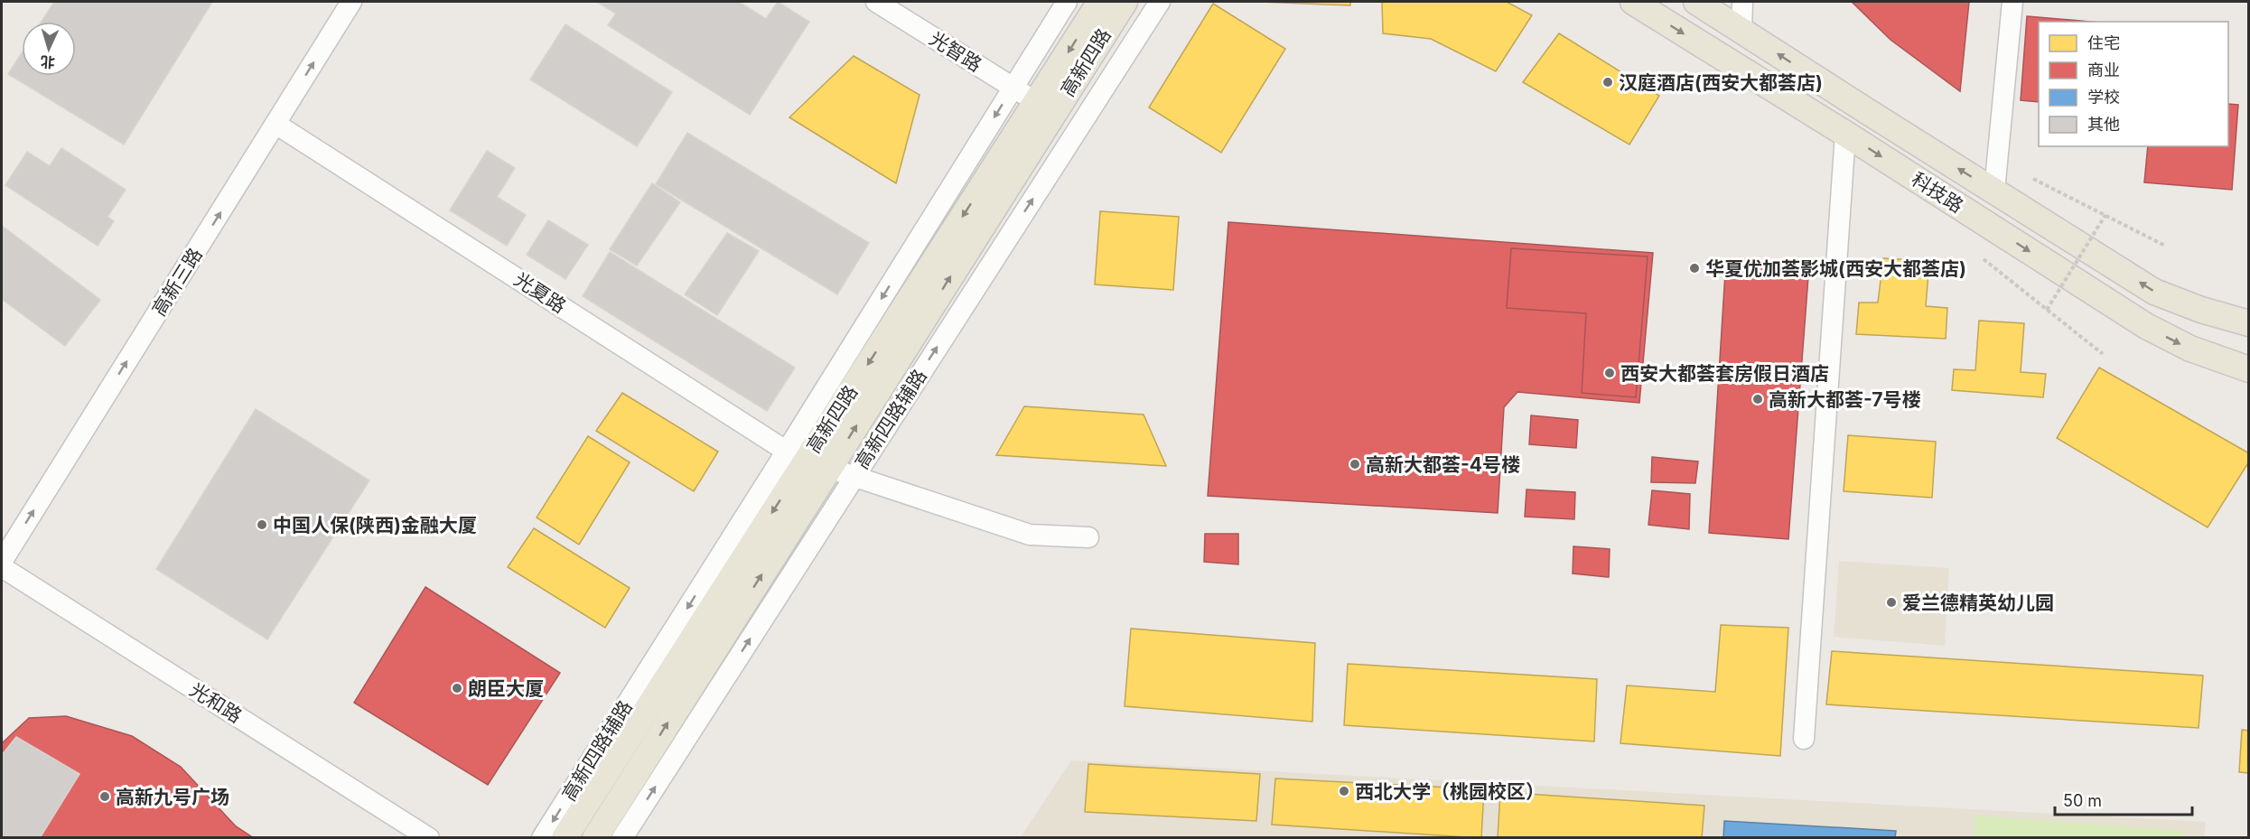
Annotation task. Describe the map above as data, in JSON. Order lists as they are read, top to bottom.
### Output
{
  "streets": {
    "main road": ["高新四路", "科技路"],
    "street": [
      "光智路",
      "高新三路",
      "光夏路",
      "高新四路辅路",
      "光和路"
    ]
  },
  "crossings": [
    ["光智路", "高新四路"],
    ["光智路", "高新四路辅路"],
    ["高新四路", "光夏路"],
    ["高新四路", "高新四路辅路"],
    ["高新三路", "光夏路"],
    ["光夏路", "高新四路辅路"]
  ],
  "one_way": ["高新三路"],
  "places": [
    "汉庭酒店(西安大都荟店)",
    "华夏优加荟影城(西安大都荟店)",
    "西安大都荟套房假日酒店",
    "高新大都荟-7号楼",
    "高新大都荟-4号楼",
    "中国人保(陕西)金融大厦",
    "爱兰德精英幼儿园",
    "朗臣大厦",
    "西北大学（桃园校区）",
    "高新九号广场"
  ],
  "legend": [
    "住宅",
    "商业",
    "学校",
    "其他"
  ],
  "scale_bar": "50 m",
  "north": "bottom"
}
